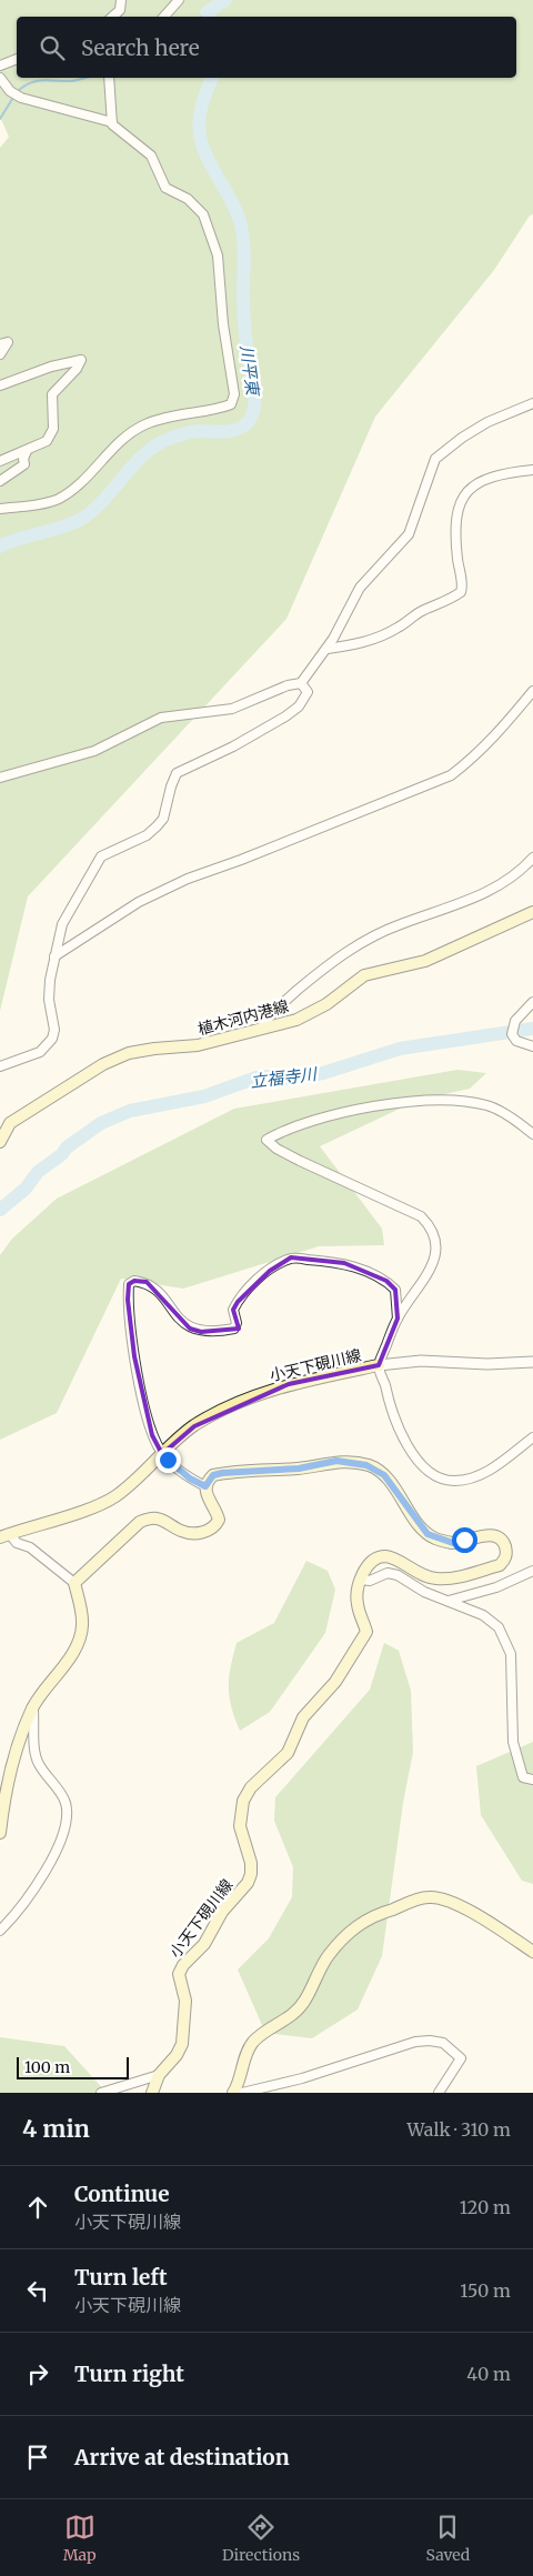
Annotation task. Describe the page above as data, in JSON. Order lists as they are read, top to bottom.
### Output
{
  "streets": {
    "main road": ["植木河内港線", "小天下硯川線"]
  },
  "water": ["川平東", "立福寺川"],
  "scale_bar": "100 m",
  "page": {
    "search": "Search here",
    "scale": "100 m",
    "heading": ["4 min", "Walk · 310 m"],
    "list": [
      ["Continue", "小天下硯川線", "120 m"],
      ["Turn left", "小天下硯川線", "150 m"],
      ["Turn right", "40 m"],
      "Arrive at destination"
    ],
    "nav": ["Map", "Directions", "Saved"]
  }
}
